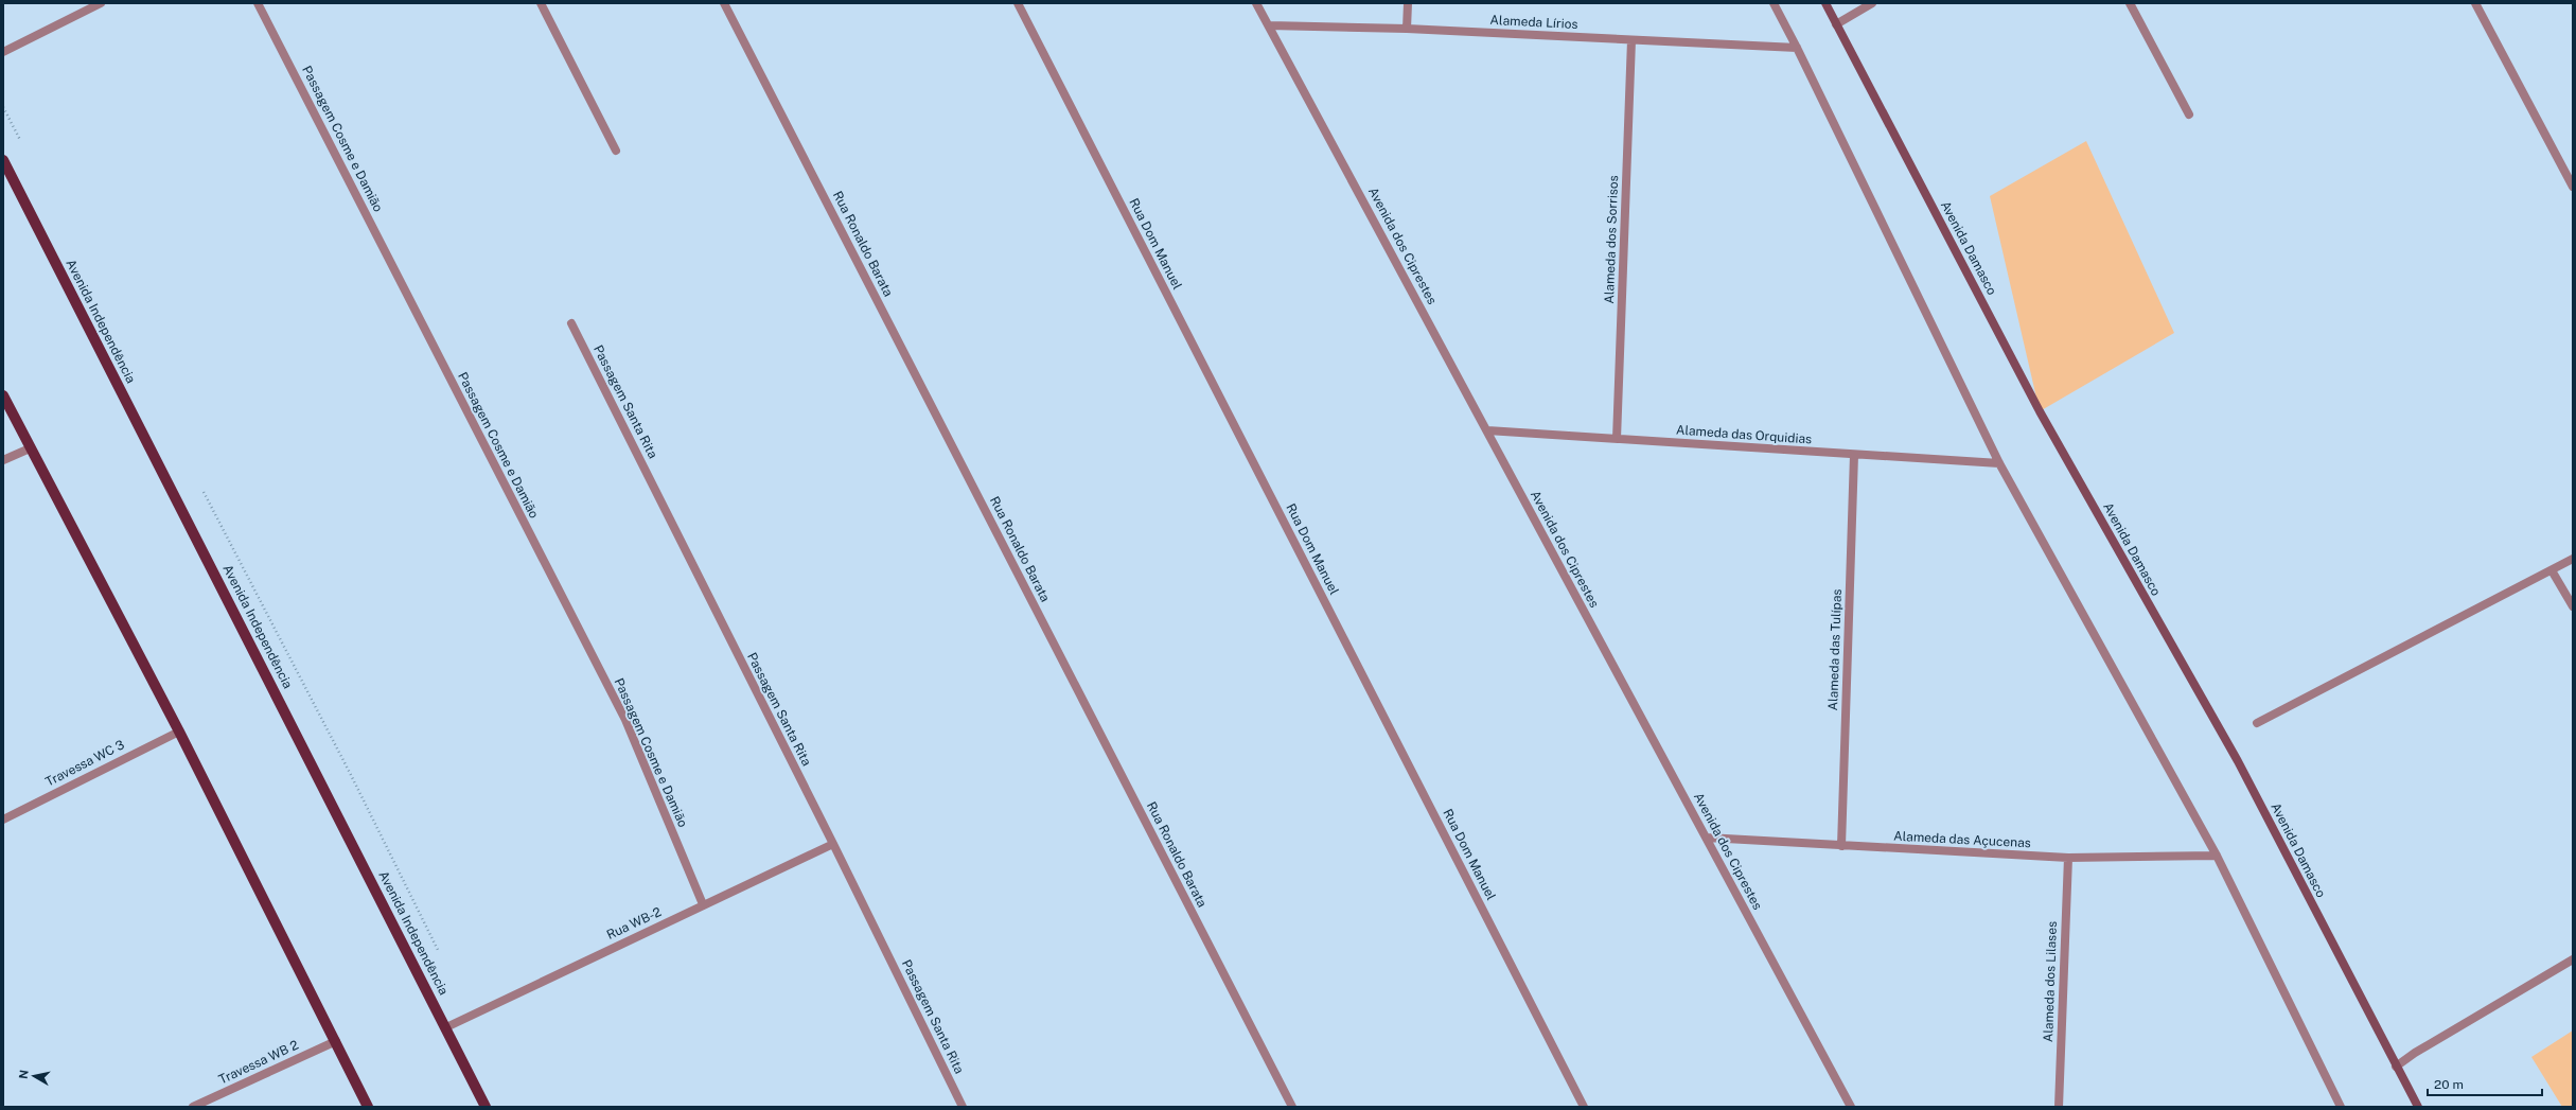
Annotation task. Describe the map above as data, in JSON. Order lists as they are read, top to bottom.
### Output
{
  "streets": {
    "main road": ["Avenida Independência"],
    "street": [
      "Alameda Lírios",
      "Passagem Cosme e Damião",
      "Alameda dos Sorrisos",
      "Rua Ronaldo Barata",
      "Rua Dom Manuel",
      "Avenida dos Ciprestes",
      "Avenida Damasco",
      "Passagem Santa Rita",
      "Alameda das Orquidias",
      "Alameda das Tulípas",
      "Travessa WC 3",
      "Alameda das Açucenas",
      "Rua WB-2",
      "Alameda dos Lilases",
      "Travessa WB 2"
    ]
  },
  "crossings": [
    ["Alameda Lírios", "Alameda dos Sorrisos"],
    ["Alameda Lírios", "Avenida dos Ciprestes"],
    ["Passagem Cosme e Damião", "Rua WB-2"],
    ["Alameda dos Sorrisos", "Alameda das Orquidias"],
    ["Avenida dos Ciprestes", "Alameda das Orquidias"],
    ["Avenida dos Ciprestes", "Alameda das Açucenas"],
    ["Avenida Independência", "Rua WB-2"],
    ["Passagem Santa Rita", "Rua WB-2"],
    ["Alameda das Orquidias", "Alameda das Tulípas"],
    ["Alameda das Tulípas", "Alameda das Açucenas"],
    ["Alameda das Açucenas", "Alameda dos Lilases"]
  ],
  "scale_bar": "20 m",
  "north": "left"
}
